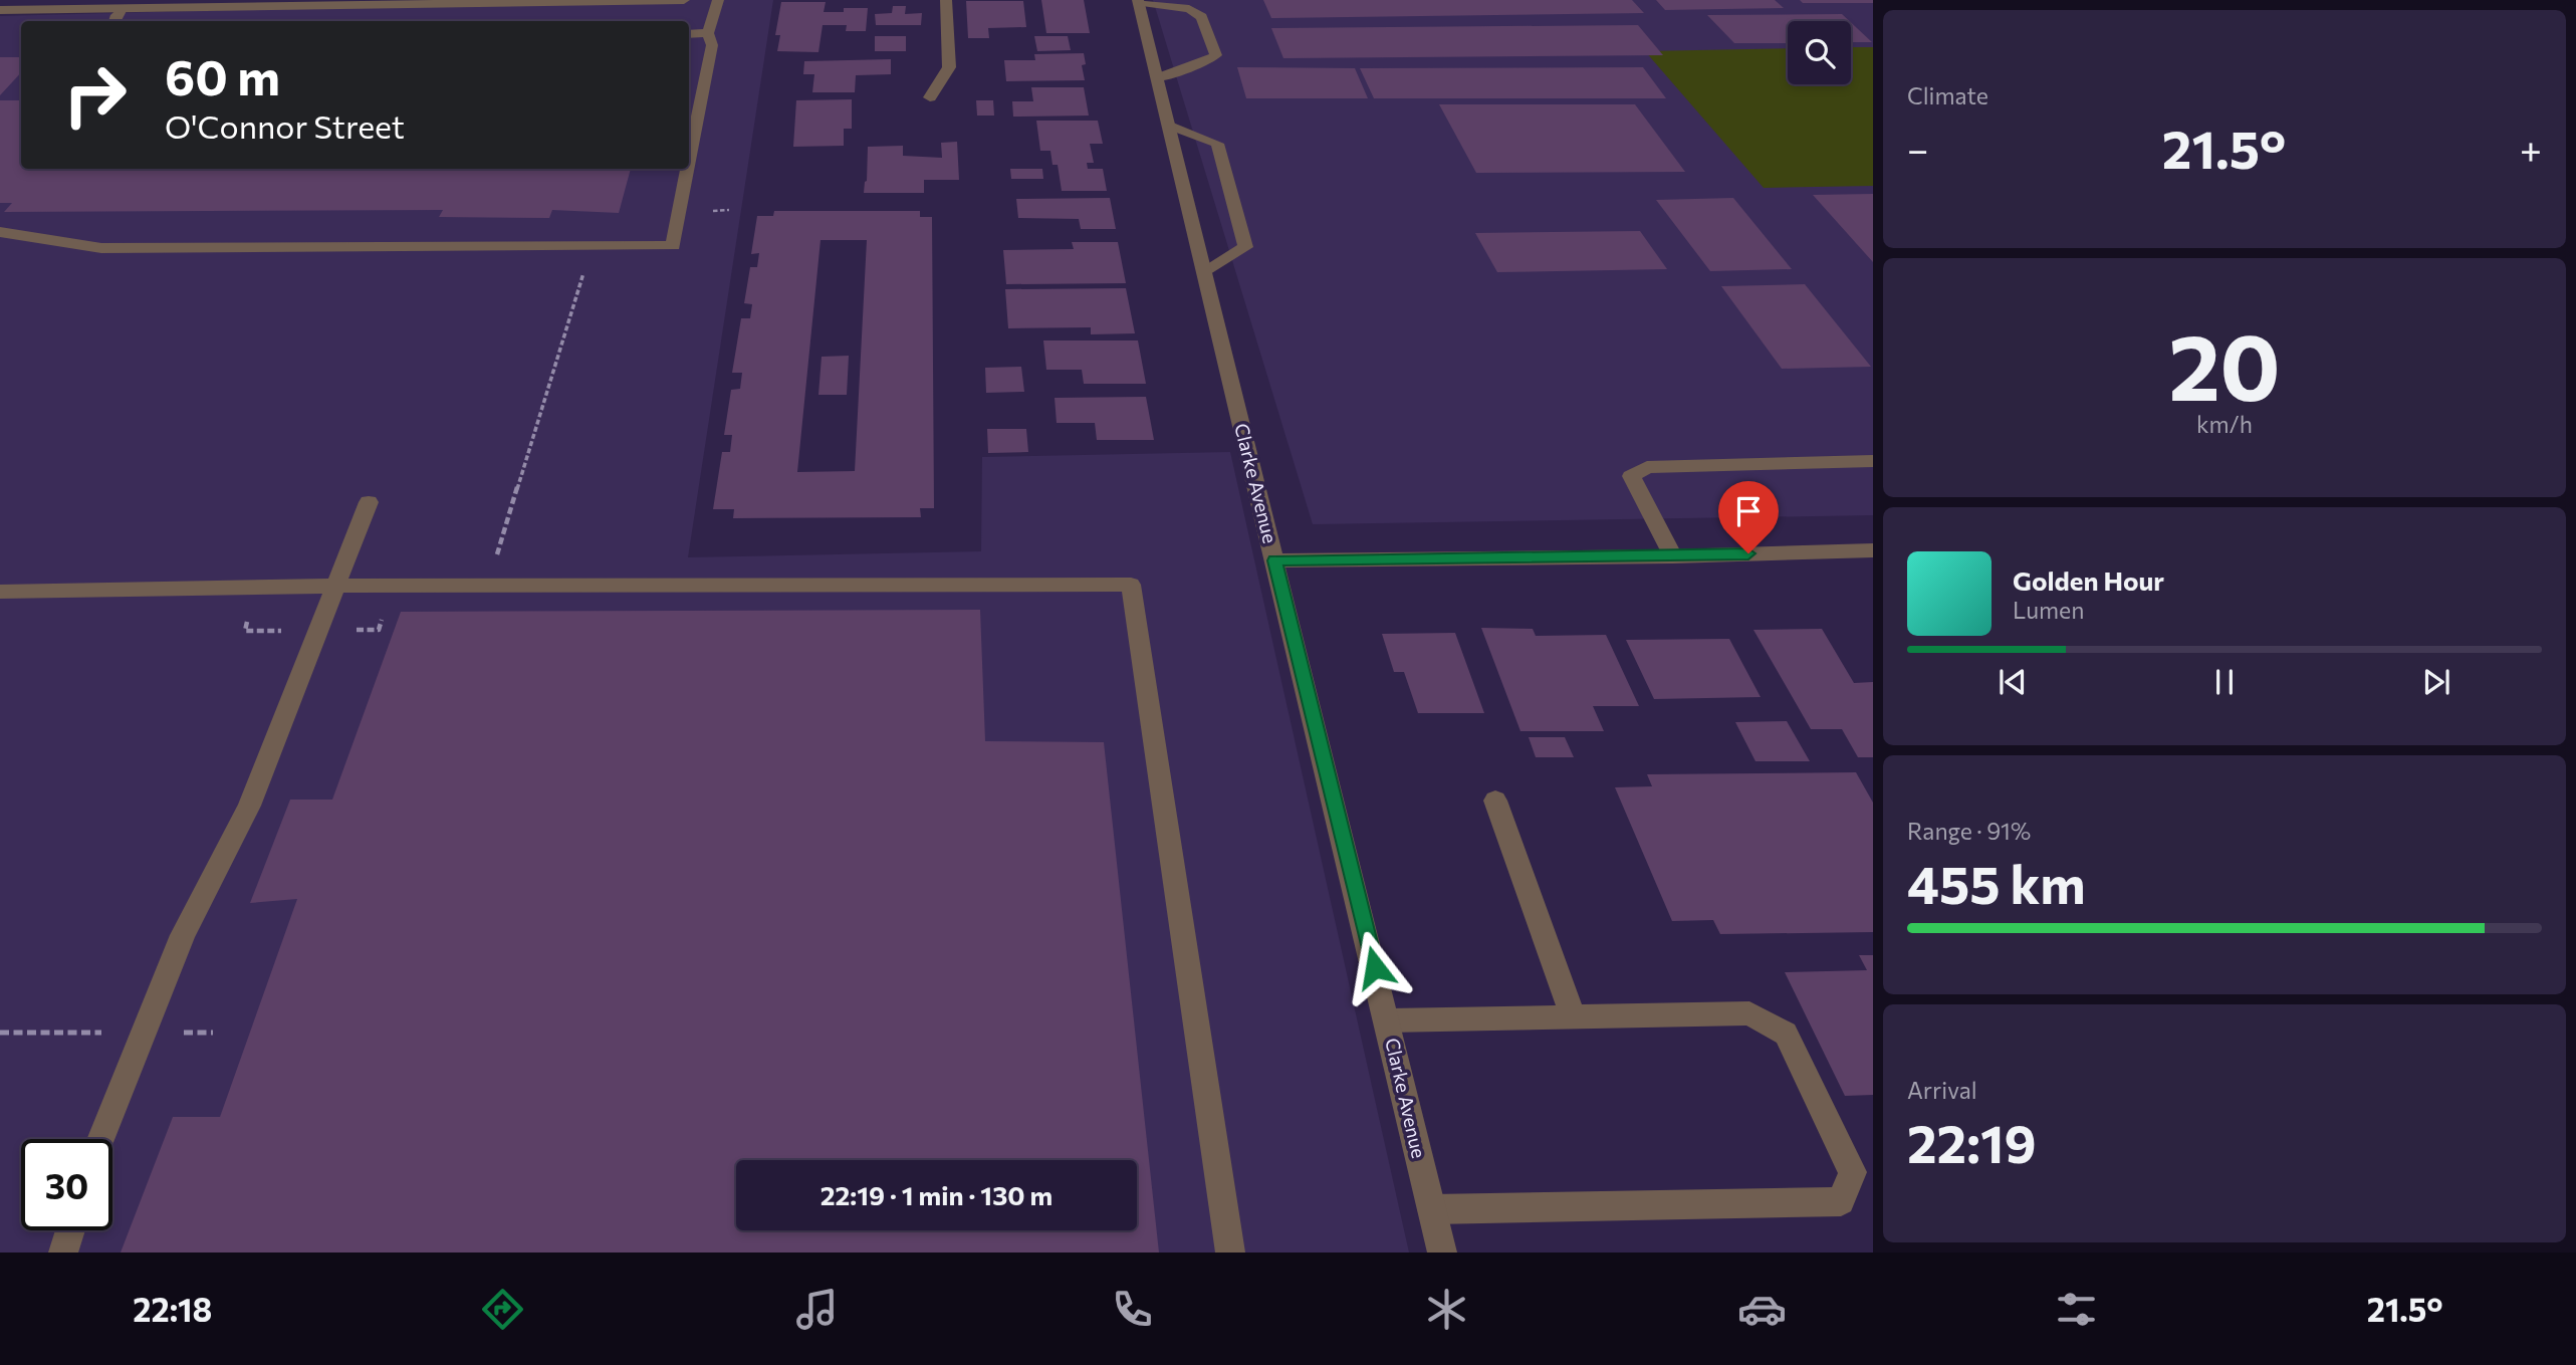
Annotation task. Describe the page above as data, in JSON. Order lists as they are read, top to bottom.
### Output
{
  "streets": {
    "street": ["Clarke Avenue"]
  },
  "page": {
    "tile": [
      "Climate",
      ["20", "km/h"],
      ["Range · 91%", "455 km"],
      ["Arrival", "22:19"]
    ],
    "turn": ["60 m", "O'Connor Street"],
    "heat": ["−", "21.5°", "+"],
    "song": ["Golden Hour", "Lumen"],
    "limit": "30",
    "trip": "22:19 · 1 min · 130 m",
    "tabs": ["22:18", "21.5°"]
  }
}
